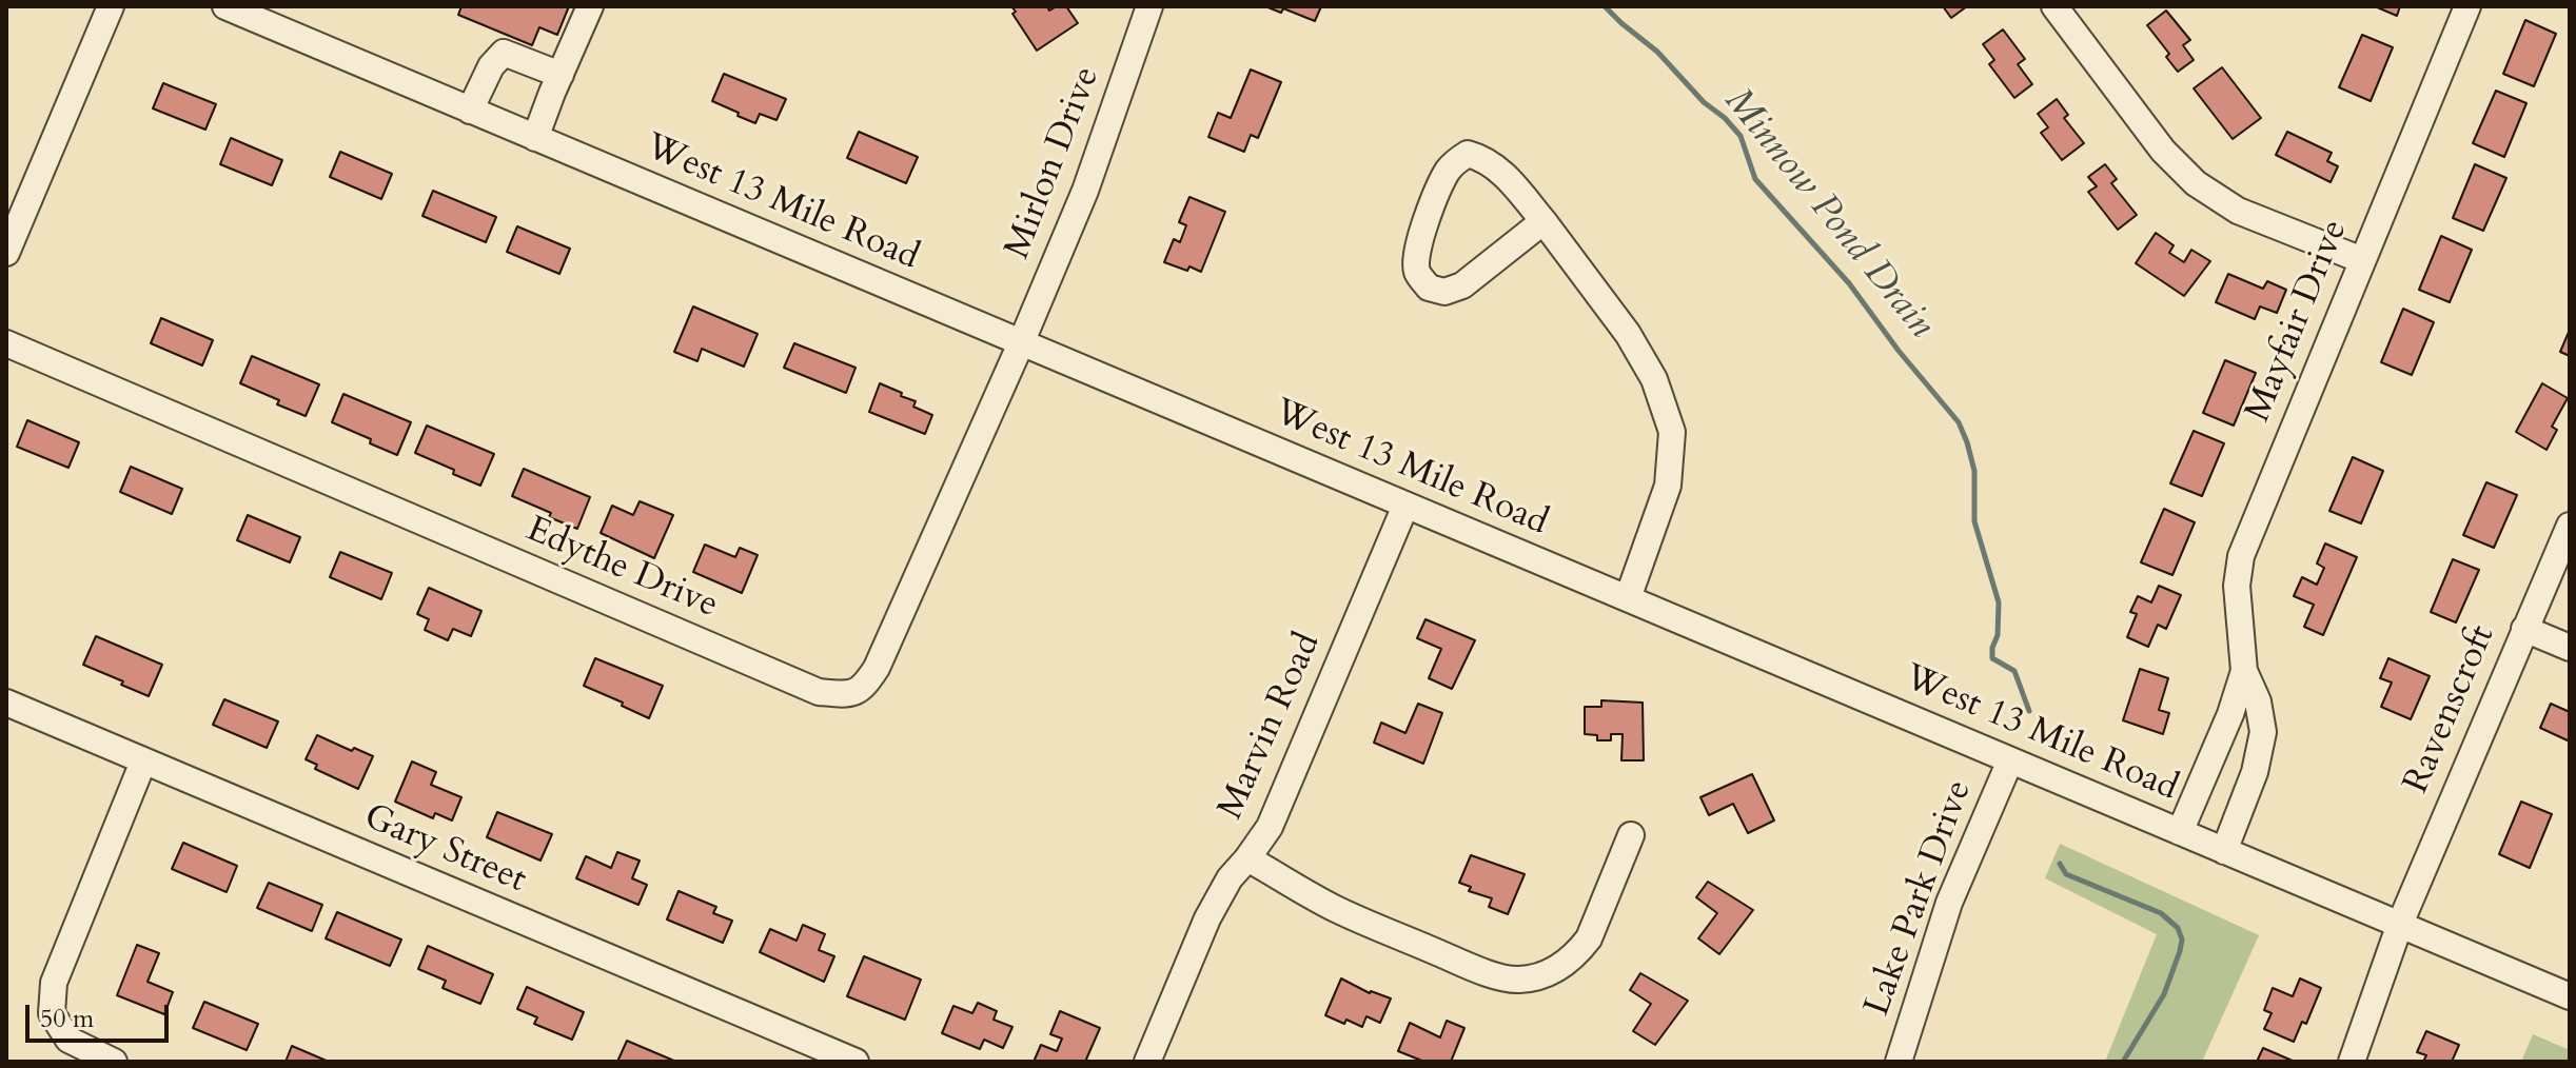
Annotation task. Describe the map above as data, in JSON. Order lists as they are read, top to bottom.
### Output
{
  "streets": {
    "street": [
      "Mirlon Drive",
      "West 13 Mile Road",
      "Mayfair Drive",
      "Edythe Drive",
      "Ravenscroft",
      "Marvin Road",
      "Gary Street",
      "Lake Park Drive"
    ]
  },
  "crossings": [
    ["Mirlon Drive", "West 13 Mile Road"],
    ["Mirlon Drive", "Edythe Drive"],
    ["West 13 Mile Road", "Mayfair Drive"],
    ["West 13 Mile Road", "Edythe Drive"],
    ["West 13 Mile Road", "Ravenscroft"],
    ["West 13 Mile Road", "Marvin Road"],
    ["West 13 Mile Road", "Lake Park Drive"]
  ],
  "water": ["Minnow Pond Drain"],
  "scale_bar": "50 m"
}
